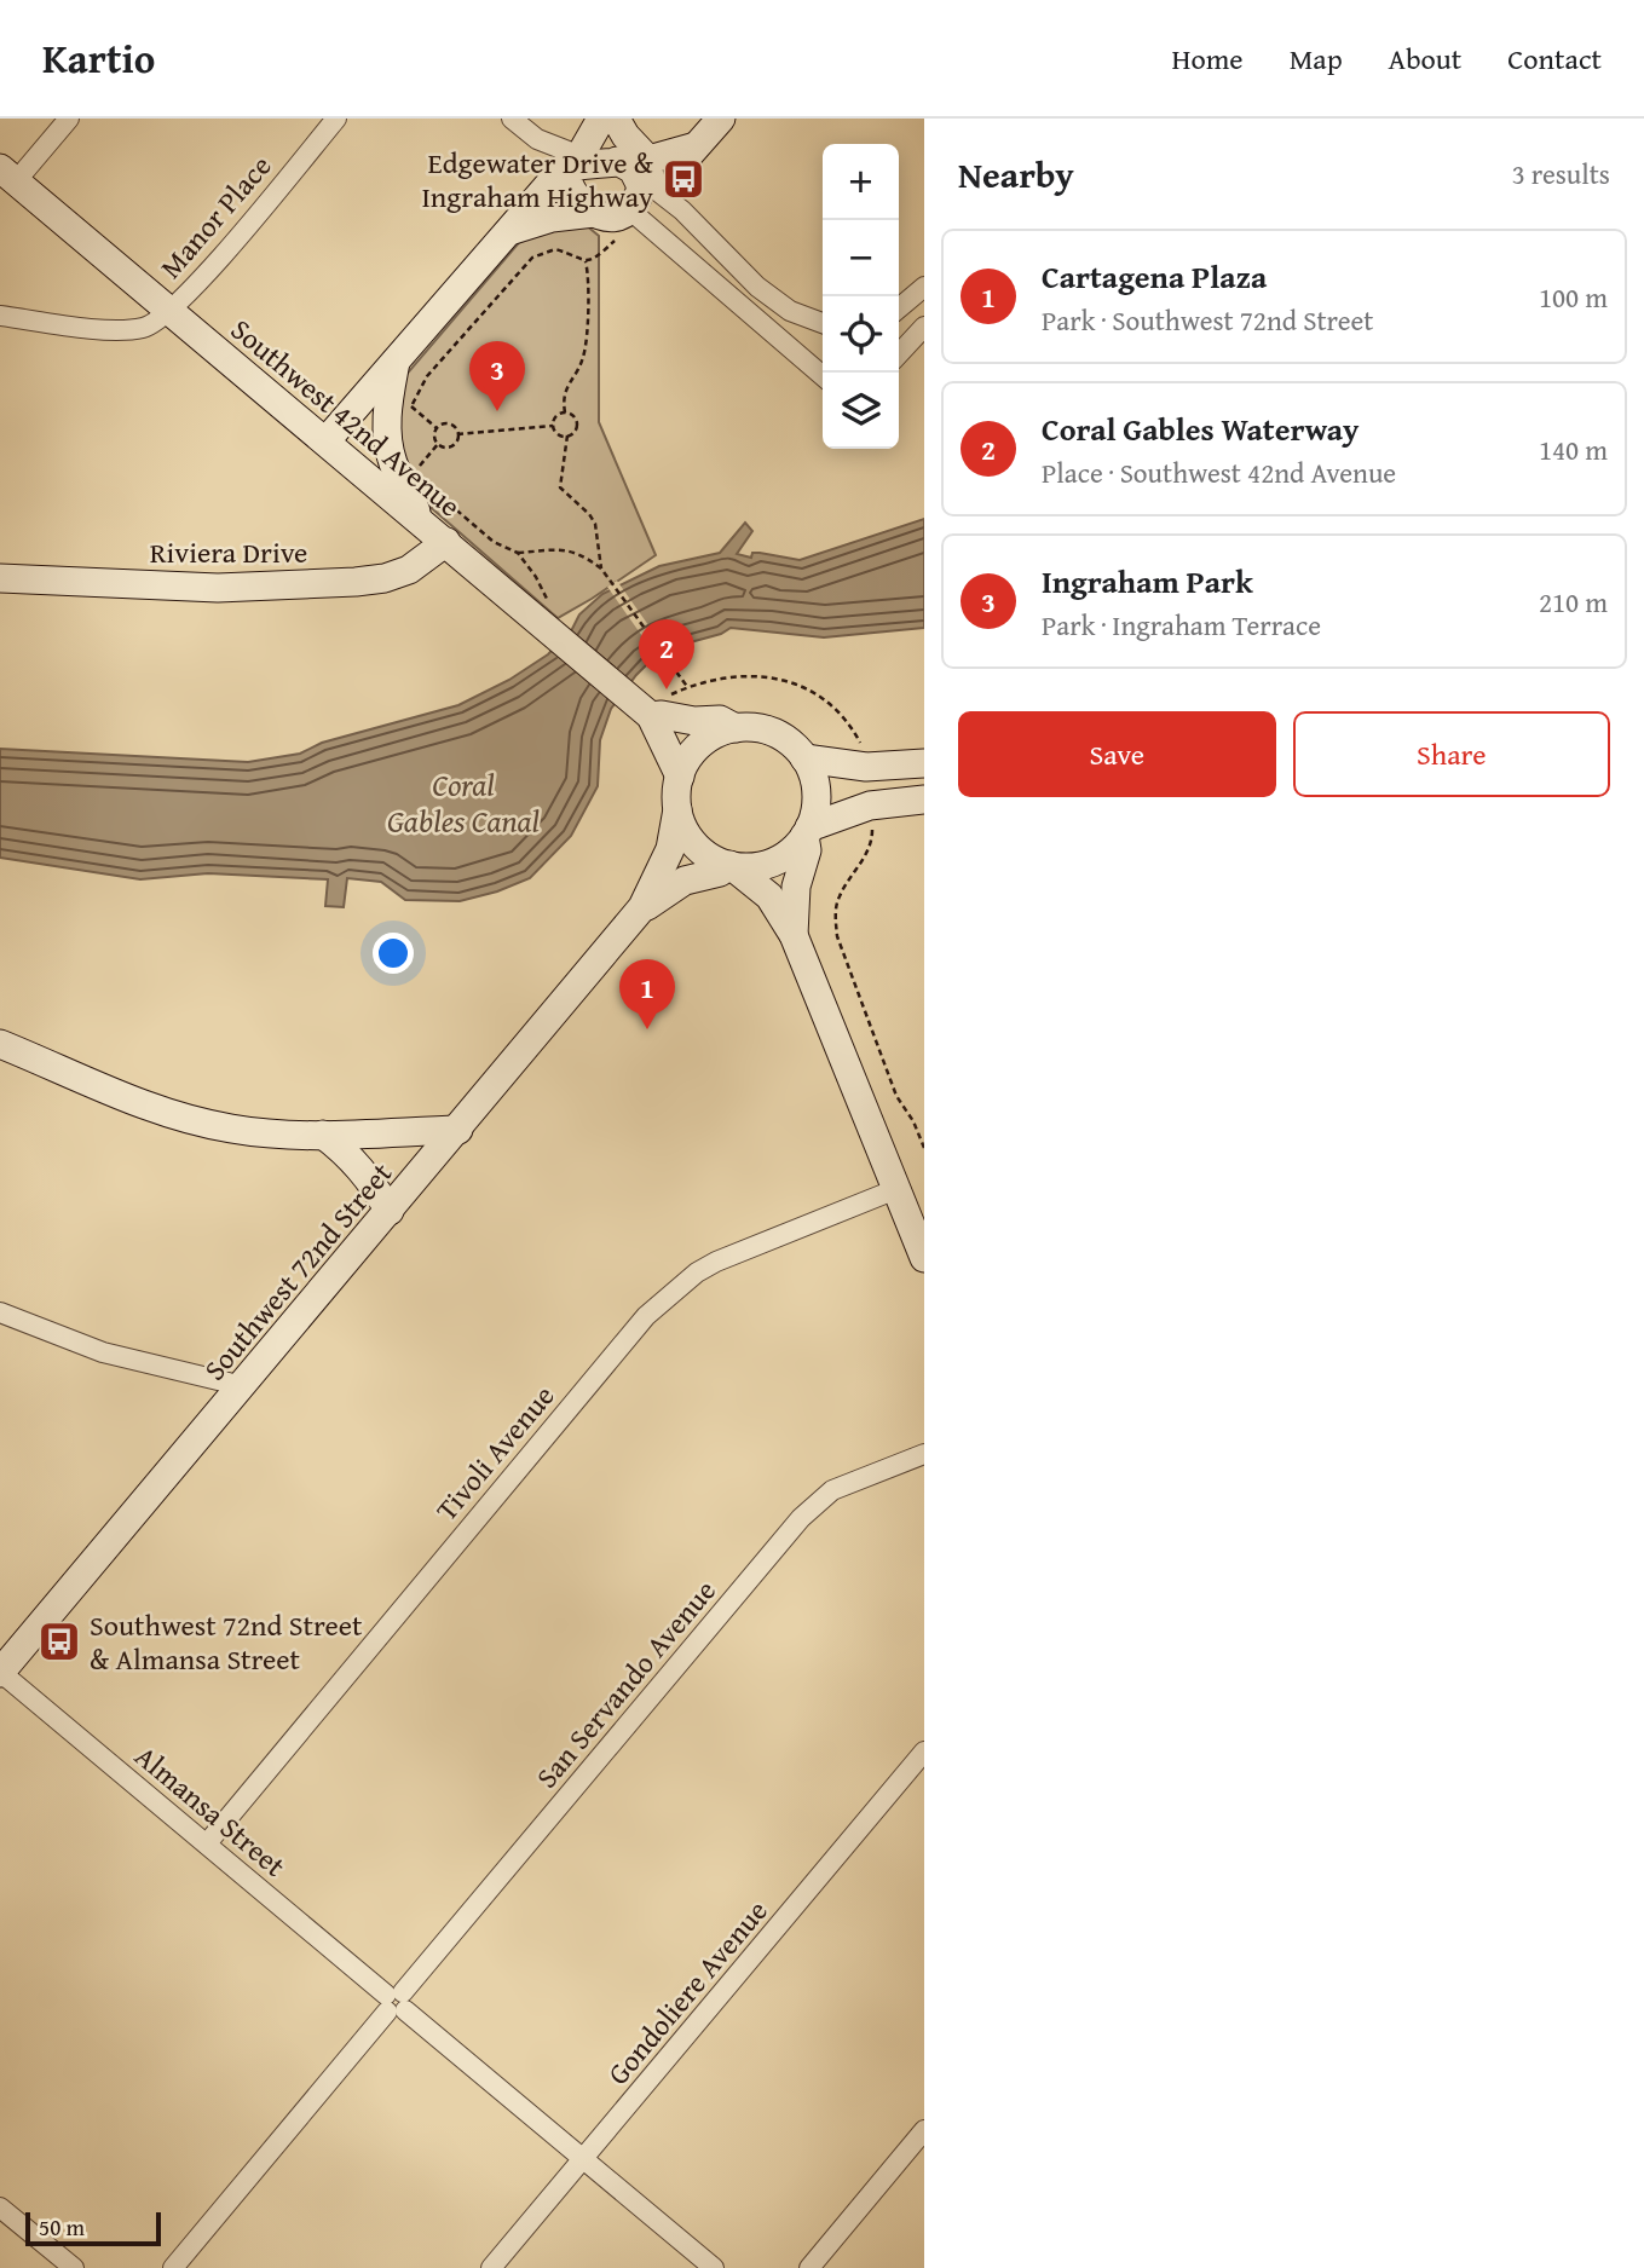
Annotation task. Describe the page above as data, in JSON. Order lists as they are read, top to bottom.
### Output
{
  "streets": {
    "main road": ["Southwest 42nd Avenue", "Riviera Drive", "Southwest 72nd Street"],
    "street": [
      "Manor Place",
      "Tivoli Avenue",
      "San Servando Avenue",
      "Almansa Street",
      "Gondoliere Avenue"
    ]
  },
  "crossings": [
    ["Manor Place", "Southwest 42nd Avenue"],
    ["Southwest 42nd Avenue", "Riviera Drive"],
    ["Southwest 42nd Avenue", "Southwest 72nd Street"],
    ["Southwest 72nd Street", "Almansa Street"],
    ["Tivoli Avenue", "Almansa Street"],
    ["San Servando Avenue", "Almansa Street"],
    ["Almansa Street", "Gondoliere Avenue"]
  ],
  "water": ["Coral Gables Canal"],
  "places": {
    "bus stop": ["Edgewater Drive & Ingraham Highway", "Southwest 72nd Street & Almansa Street"]
  },
  "scale_bar": "50 m",
  "page": {
    "header": "Kartio",
    "nav": [
      "Home",
      "Map",
      "About",
      "Contact"
    ],
    "heading": ["Nearby", "3 results"],
    "map_buttons": ["+", "−"],
    "list": [
      {
        "mark": "1",
        "name": "Cartagena Plaza",
        "note": "Park · Southwest 72nd Street",
        "value": "100 m"
      },
      {
        "mark": "2",
        "name": "Coral Gables Waterway",
        "note": "Place · Southwest 42nd Avenue",
        "value": "140 m"
      },
      {
        "mark": "3",
        "name": "Ingraham Park",
        "note": "Park · Ingraham Terrace",
        "value": "210 m"
      }
    ],
    "pins": ["3", "2", "1"],
    "buttons": ["Save", "Share"],
    "scale": "50 m"
  }
}
